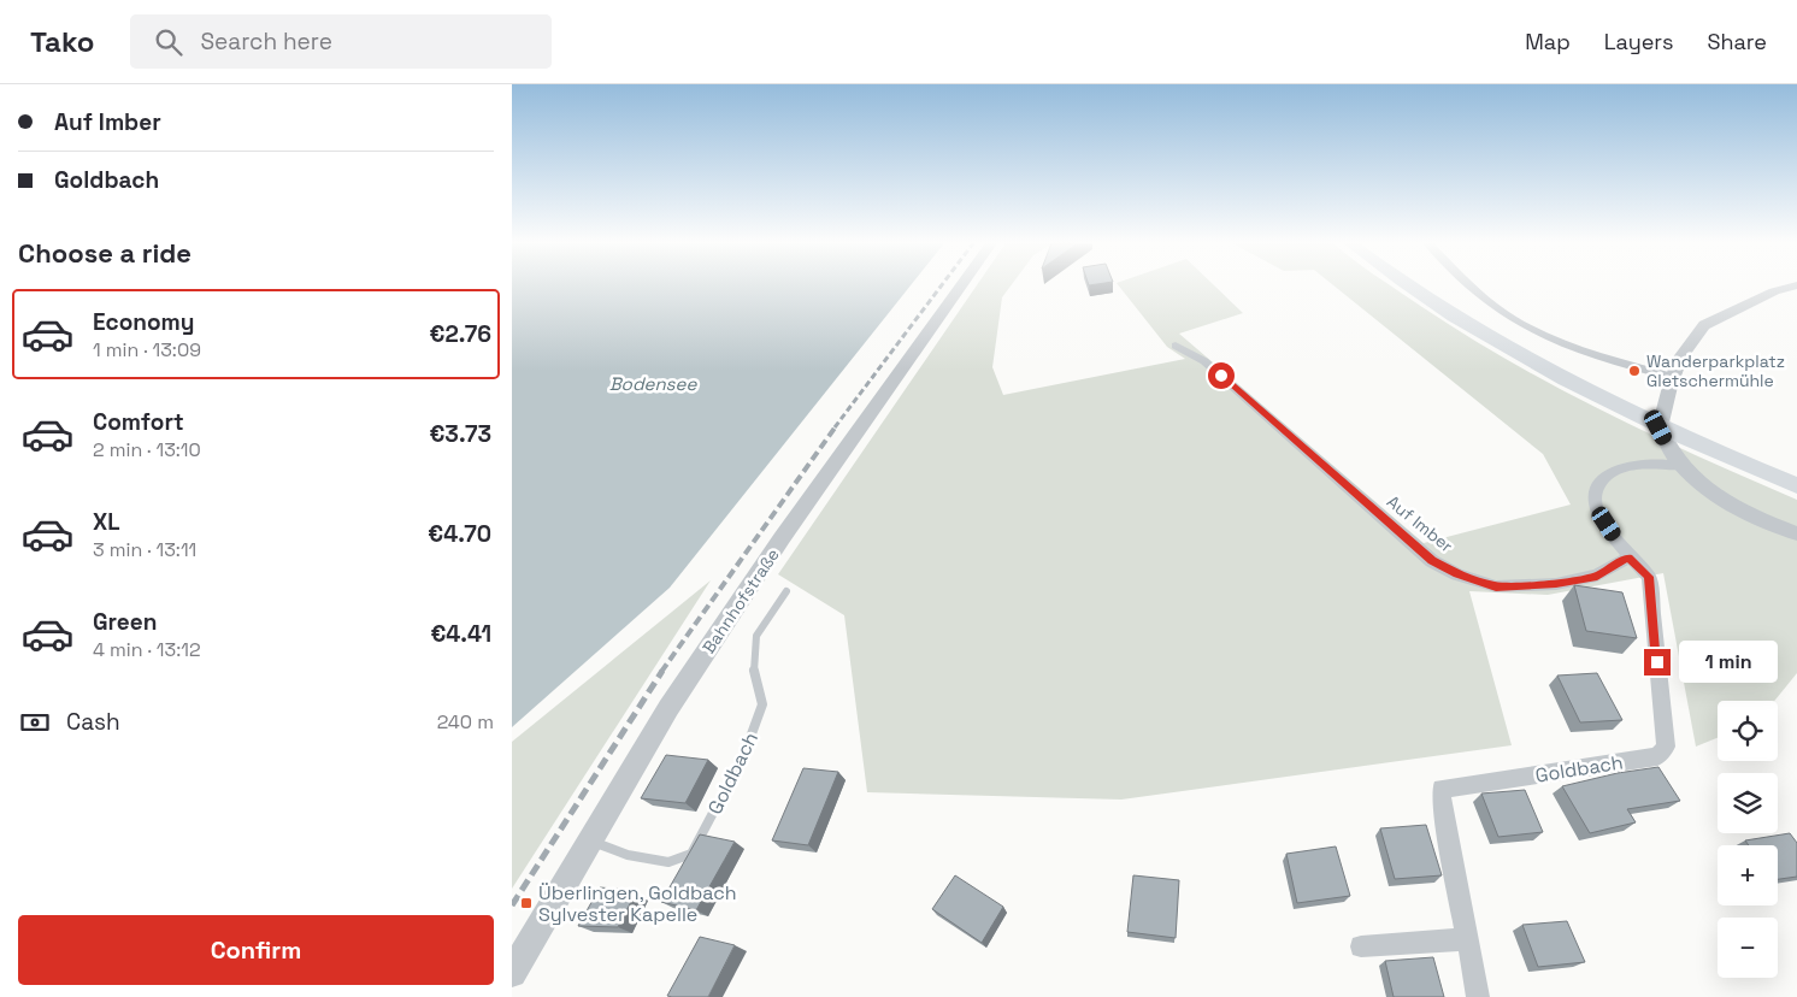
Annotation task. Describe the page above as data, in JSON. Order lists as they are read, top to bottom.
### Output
{
  "streets": {
    "street": ["Auf Imber", "Bahnhofstraße", "Goldbach"]
  },
  "crossings": [
    ["Auf Imber", "Goldbach"],
    ["Bahnhofstraße", "Goldbach"]
  ],
  "water": ["Bodensee"],
  "places": {
    "other": ["Wanderparkplatz Gletschermühle"],
    "transit": ["Überlingen, Goldbach Sylvester Kapelle"]
  },
  "page": {
    "header": "Tako",
    "search": "Search here",
    "nav": ["Map", "Layers", "Share"],
    "banner": ["Auf Imber", "Goldbach"],
    "heading": "Choose a ride",
    "list": [
      {
        "name": "Economy",
        "note": "1 min · 13:09",
        "value": "€2.76"
      },
      {
        "name": "Comfort",
        "note": "2 min · 13:10",
        "value": "€3.73"
      },
      {
        "name": "XL",
        "note": "3 min · 13:11",
        "value": "€4.70"
      },
      {
        "name": "Green",
        "note": "4 min · 13:12",
        "value": "€4.41"
      }
    ],
    "bubble": "1 min",
    "pay": ["Cash", "240 m"],
    "map_buttons": ["+", "−"],
    "buttons": "Confirm"
  }
}
